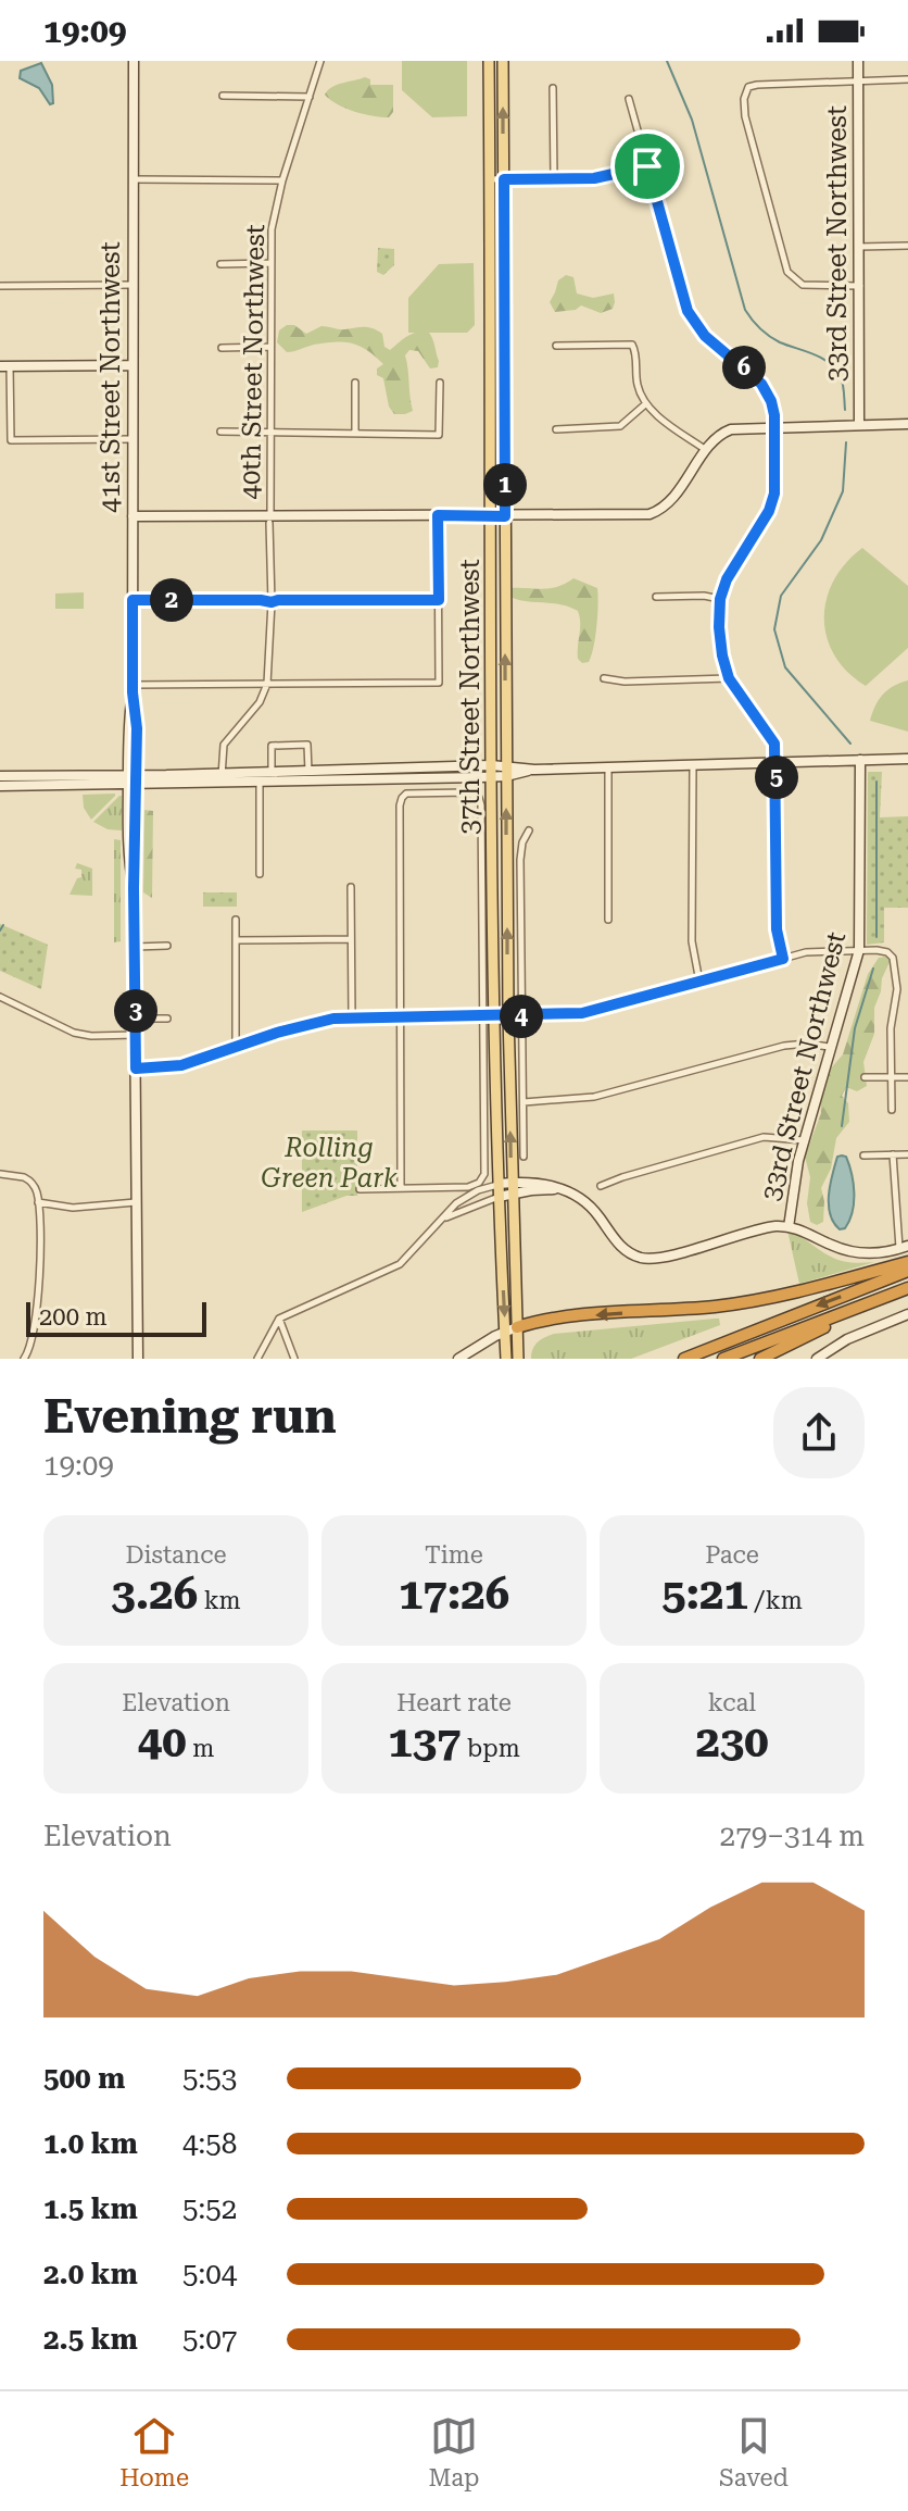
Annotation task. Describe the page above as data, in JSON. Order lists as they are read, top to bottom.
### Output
{
  "streets": {
    "main road": ["33rd Street Northwest", "41st Street Northwest", "37th Street Northwest"],
    "street": ["40th Street Northwest"]
  },
  "parks": ["Rolling Green Park"],
  "scale_bar": "200 m",
  "page": {
    "status": "19:09",
    "pins": [
      "6",
      "1",
      "2",
      "5",
      "3",
      "4"
    ],
    "scale": "200 m",
    "heading": ["Evening run", "19:09"],
    "stats": [
      ["Distance", "3.26 km"],
      ["Time", "17:26"],
      ["Pace", "5:21 /km"],
      ["Elevation", "40 m"],
      ["Heart rate", "137 bpm"],
      ["kcal", "230"]
    ],
    "chart": ["Elevation", "279–314 m"],
    "list": [
      {
        "name": "500 m",
        "note": "5:53"
      },
      {
        "name": "1.0 km",
        "note": "4:58"
      },
      {
        "name": "1.5 km",
        "note": "5:52"
      },
      {
        "name": "2.0 km",
        "note": "5:04"
      },
      {
        "name": "2.5 km",
        "note": "5:07"
      }
    ],
    "tabs": ["Home", "Map", "Saved"]
  }
}
